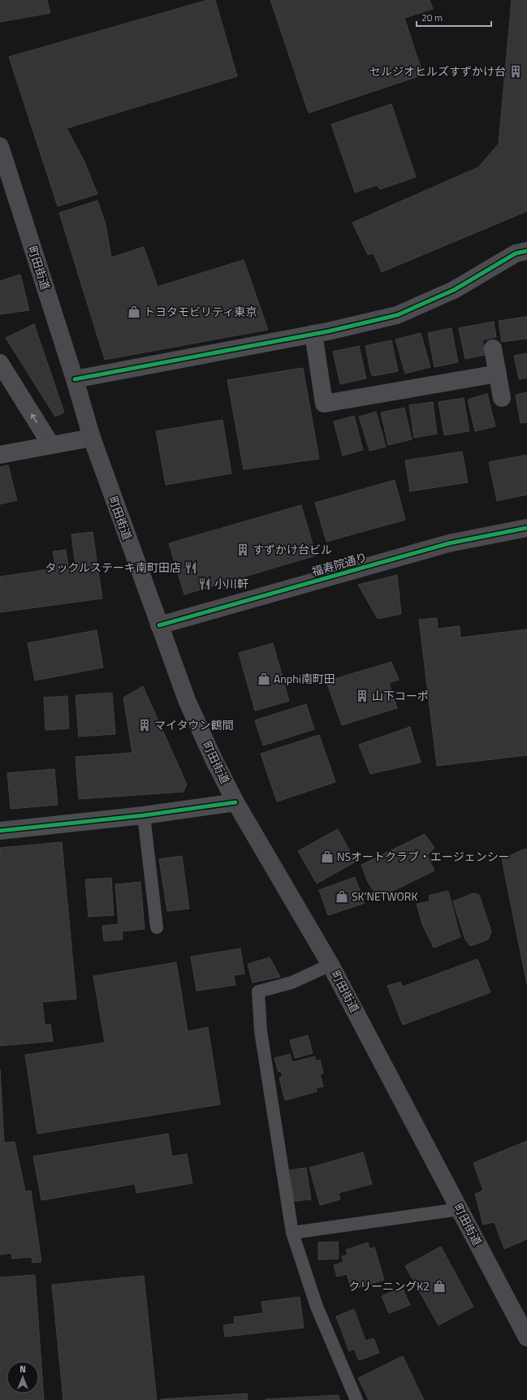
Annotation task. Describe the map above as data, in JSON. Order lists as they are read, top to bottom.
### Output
{
  "streets": {
    "main road": ["町田街道", "福寿院通り"]
  },
  "crossings": [
    ["町田街道", "福寿院通り"]
  ],
  "places": {
    "building": [
      "セルジオヒルズすずかけ台",
      "すずかけ台ビル",
      "山下コーポ",
      "マイタウン鶴間"
    ],
    "shop": [
      "トヨタモビリティ東京",
      "Anphi南町田",
      "NSオートクラブ・エージェンシー",
      "SK’NETWORK",
      "クリーニングK2"
    ],
    "restaurant": ["タックルステーキ南町田店", "小川軒"]
  },
  "scale_bar": "20 m",
  "north": "top"
}
